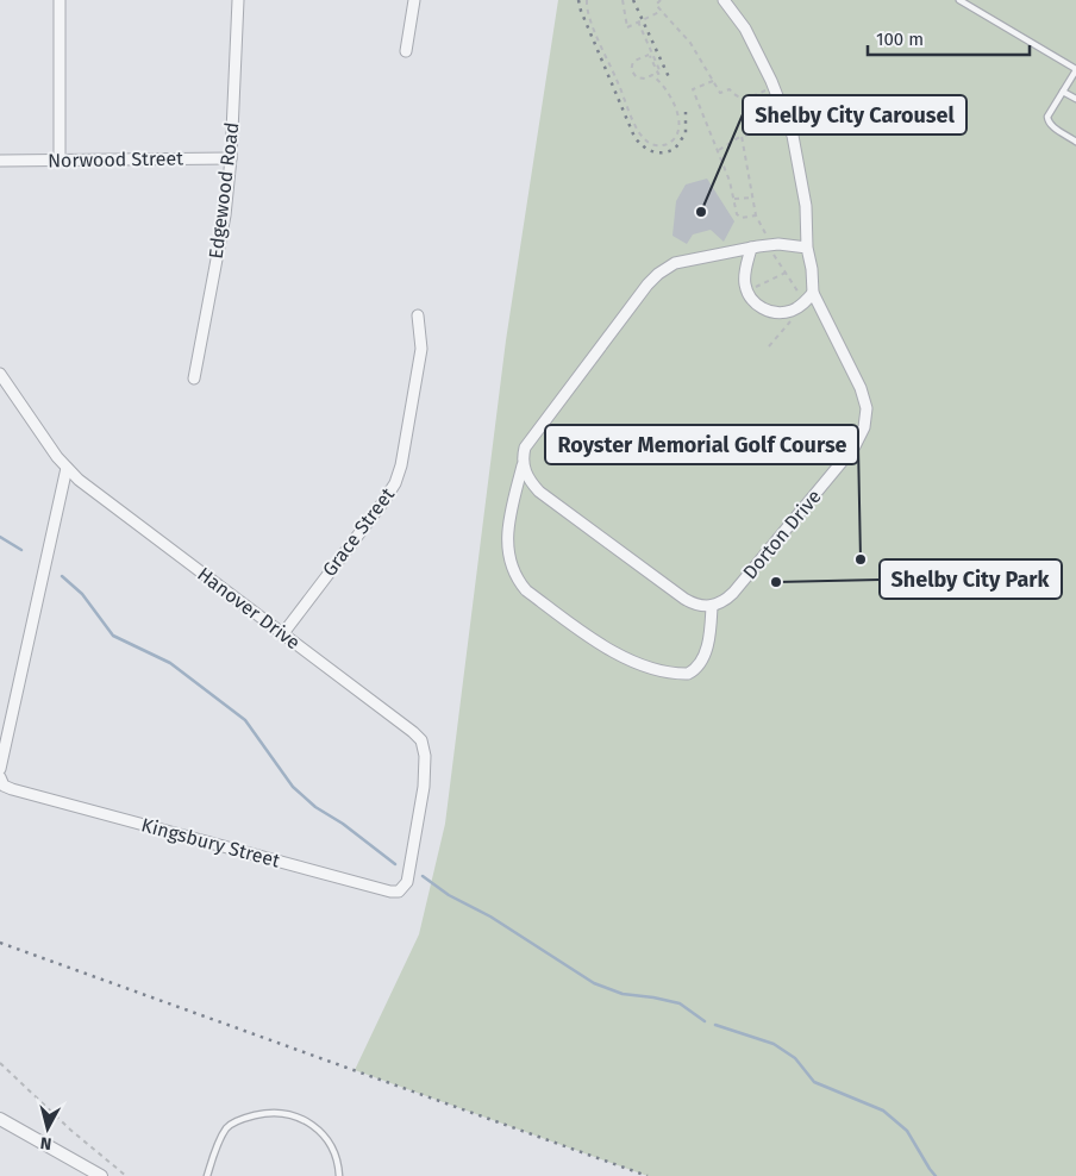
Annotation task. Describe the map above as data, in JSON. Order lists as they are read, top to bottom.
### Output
{
  "streets": {
    "street": [
      "Norwood Street",
      "Edgewood Road",
      "Grace Street",
      "Dorton Drive",
      "Hanover Drive",
      "Kingsbury Street"
    ]
  },
  "crossings": [
    ["Norwood Street", "Edgewood Road"],
    ["Grace Street", "Hanover Drive"],
    ["Hanover Drive", "Kingsbury Street"]
  ],
  "places": ["Shelby City Carousel", "Royster Memorial Golf Course", "Shelby City Park"],
  "scale_bar": "100 m",
  "north": "bottom"
}
